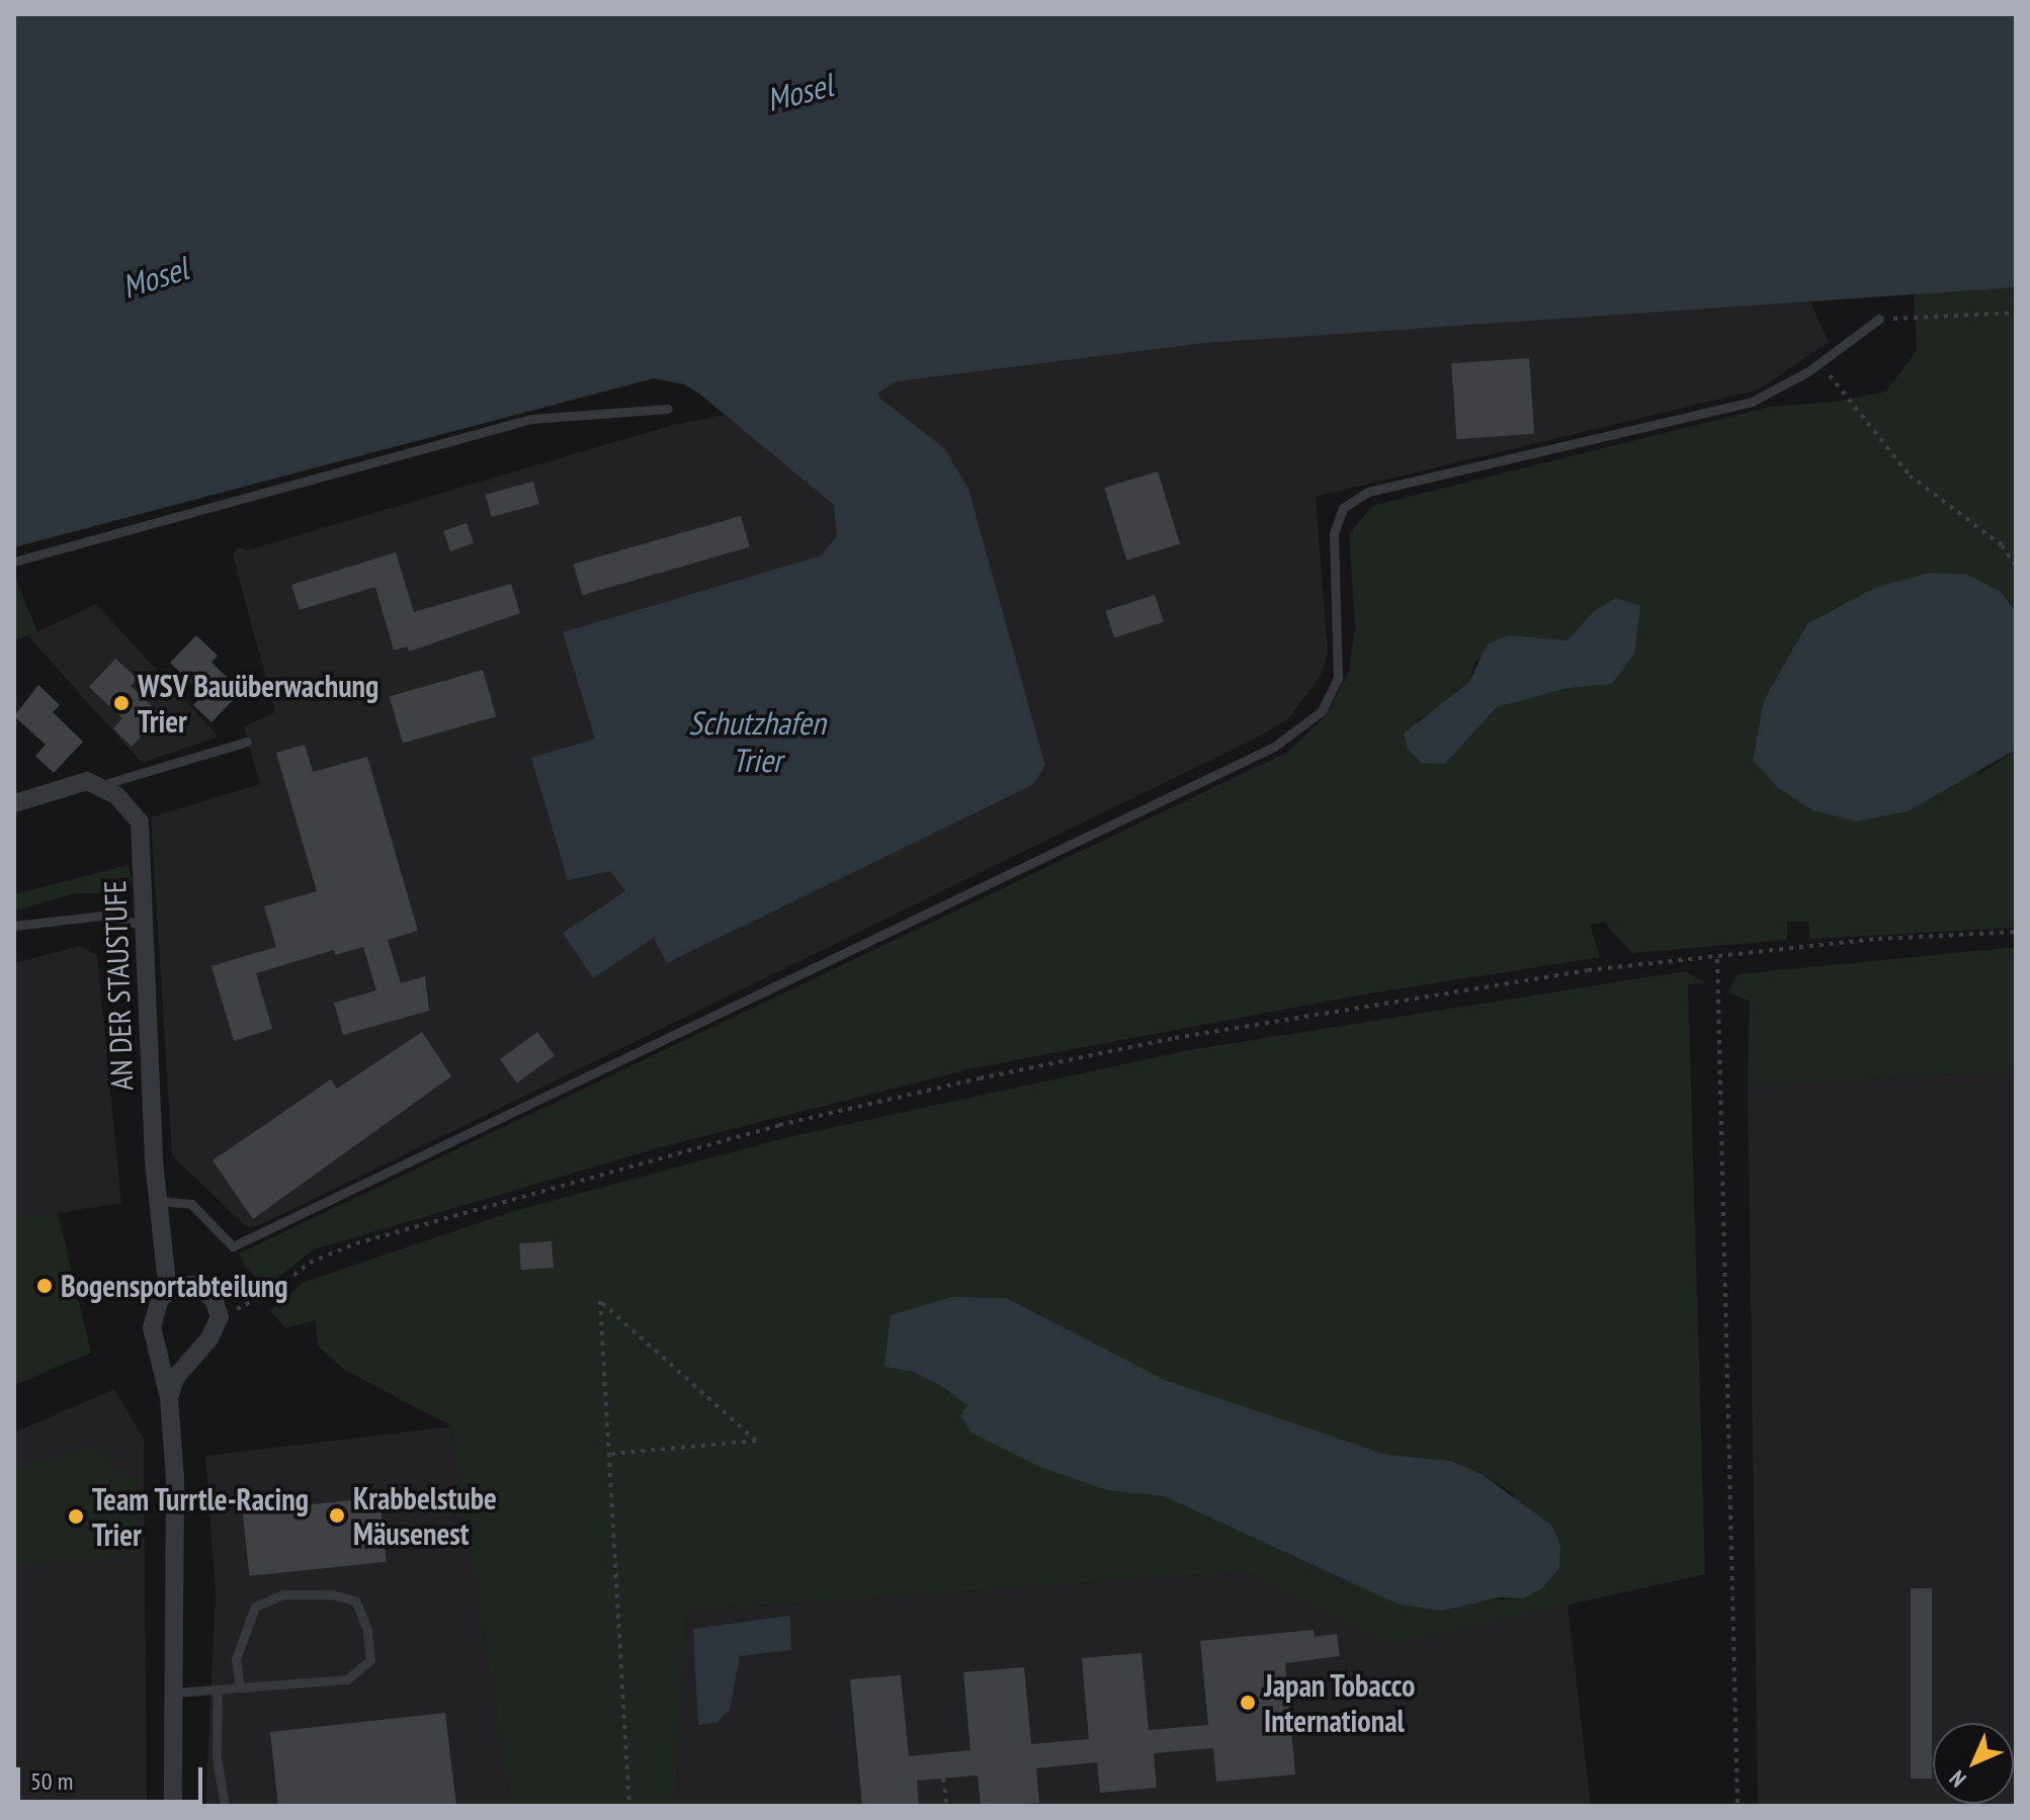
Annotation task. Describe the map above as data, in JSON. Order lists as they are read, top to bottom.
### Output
{
  "streets": {
    "street": ["AN DER STAUSTUFE"]
  },
  "water": ["Mosel", "Schutzhafen Trier"],
  "places": [
    "WSV Bauüberwachung Trier",
    "Bogensportabteilung",
    "Krabbelstube Mäusenest",
    "Team Turrtle-Racing Trier",
    "Japan Tobacco International"
  ],
  "scale_bar": "50 m",
  "north": "bottom left"
}
